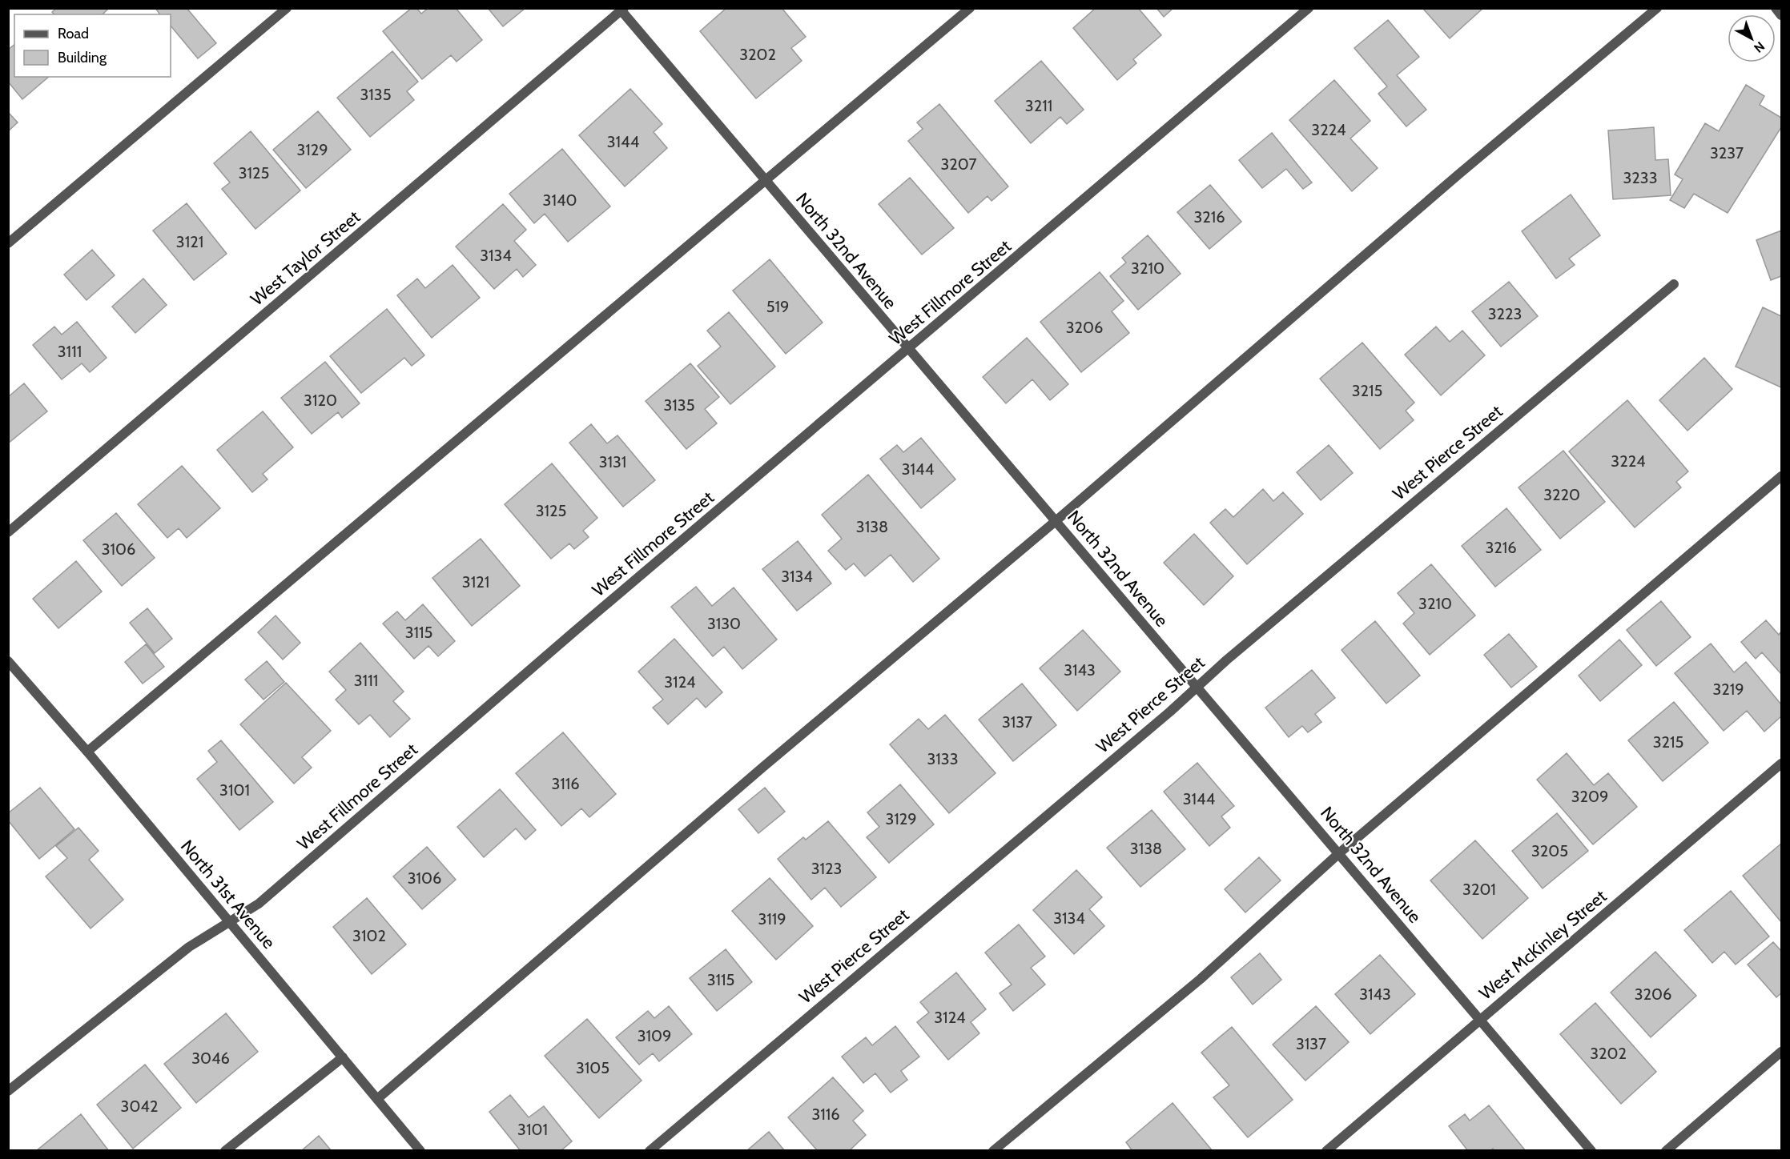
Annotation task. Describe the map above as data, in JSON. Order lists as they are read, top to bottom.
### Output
{
  "streets": {
    "street": [
      "North 32nd Avenue",
      "West Taylor Street",
      "West Fillmore Street",
      "West Pierce Street",
      "North 31st Avenue",
      "West McKinley Street"
    ]
  },
  "crossings": [
    ["North 32nd Avenue", "West Taylor Street"],
    ["North 32nd Avenue", "West Fillmore Street"],
    ["North 32nd Avenue", "West Pierce Street"],
    ["North 32nd Avenue", "West McKinley Street"],
    ["West Fillmore Street", "North 31st Avenue"]
  ],
  "house_numbers": [
    "3202",
    "3135",
    "3211",
    "3224",
    "3144",
    "3129",
    "3237",
    "3207",
    "3125",
    "3233",
    "3140",
    "3216",
    "3121",
    "3134",
    "3210",
    "519",
    "3223",
    "3206",
    "3111",
    "3215",
    "3120",
    "3135",
    "3224",
    "3131",
    "3144",
    "3220",
    "3125",
    "3138",
    "3216",
    "3106",
    "3134",
    "3121",
    "3210",
    "3130",
    "3115",
    "3143",
    "3111",
    "3124",
    "3219",
    "3137",
    "3215",
    "3133",
    "3116",
    "3101",
    "3209",
    "3144",
    "3129",
    "3138",
    "3205",
    "3123",
    "3106",
    "3201",
    "3134",
    "3119",
    "3102",
    "3115",
    "3143",
    "3206",
    "3124",
    "3109",
    "3137",
    "3202",
    "3046",
    "3105",
    "3042",
    "3116",
    "3101"
  ],
  "legend": ["Road", "Building"],
  "north": "bottom right"
}
